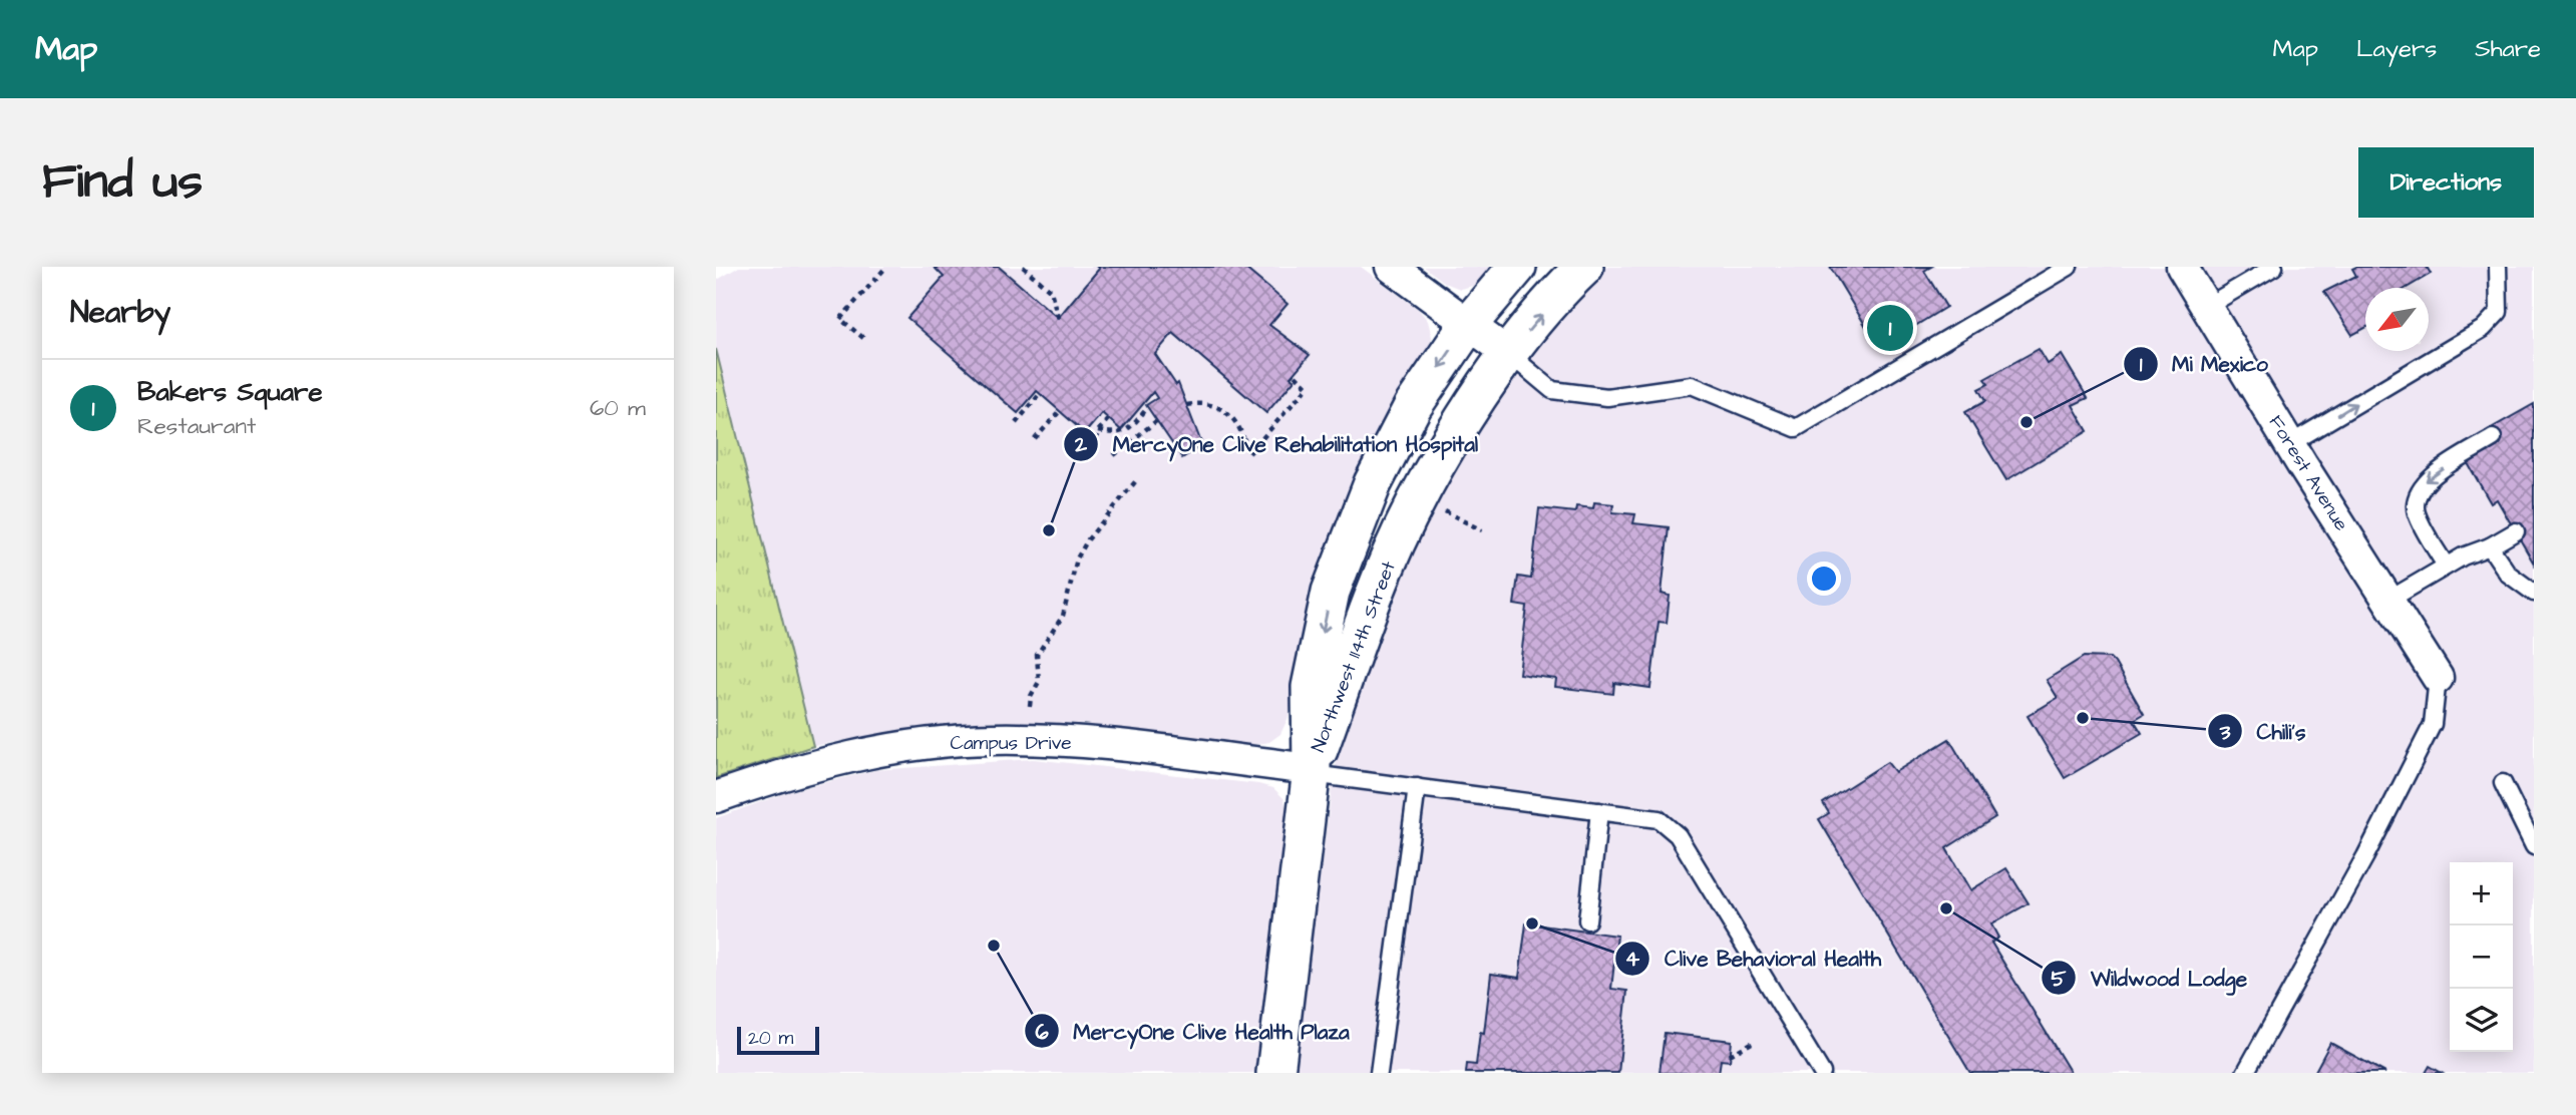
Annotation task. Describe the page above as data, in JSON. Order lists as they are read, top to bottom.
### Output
{
  "streets": {
    "street": ["Forest Avenue", "Northwest 114th Street", "Campus Drive"]
  },
  "crossings": [
    ["Northwest 114th Street", "Campus Drive"]
  ],
  "places": [
    "Mi Mexico",
    "MercyOne Clive Rehabilitation Hospital",
    "Chili's",
    "Wildwood Lodge",
    "Clive Behavioral Health",
    "MercyOne Clive Health Plaza"
  ],
  "scale_bar": "20 m",
  "north": "bottom left",
  "page": {
    "header": "Map",
    "nav": ["Map", "Layers", "Share"],
    "buttons": "Directions",
    "title": "Find us",
    "heading": "Nearby",
    "pins": "1",
    "list": [
      {
        "mark": "1",
        "name": "Bakers Square",
        "note": "Restaurant",
        "value": "60 m"
      }
    ],
    "map_buttons": ["+", "−"],
    "scale": "20 m"
  }
}
